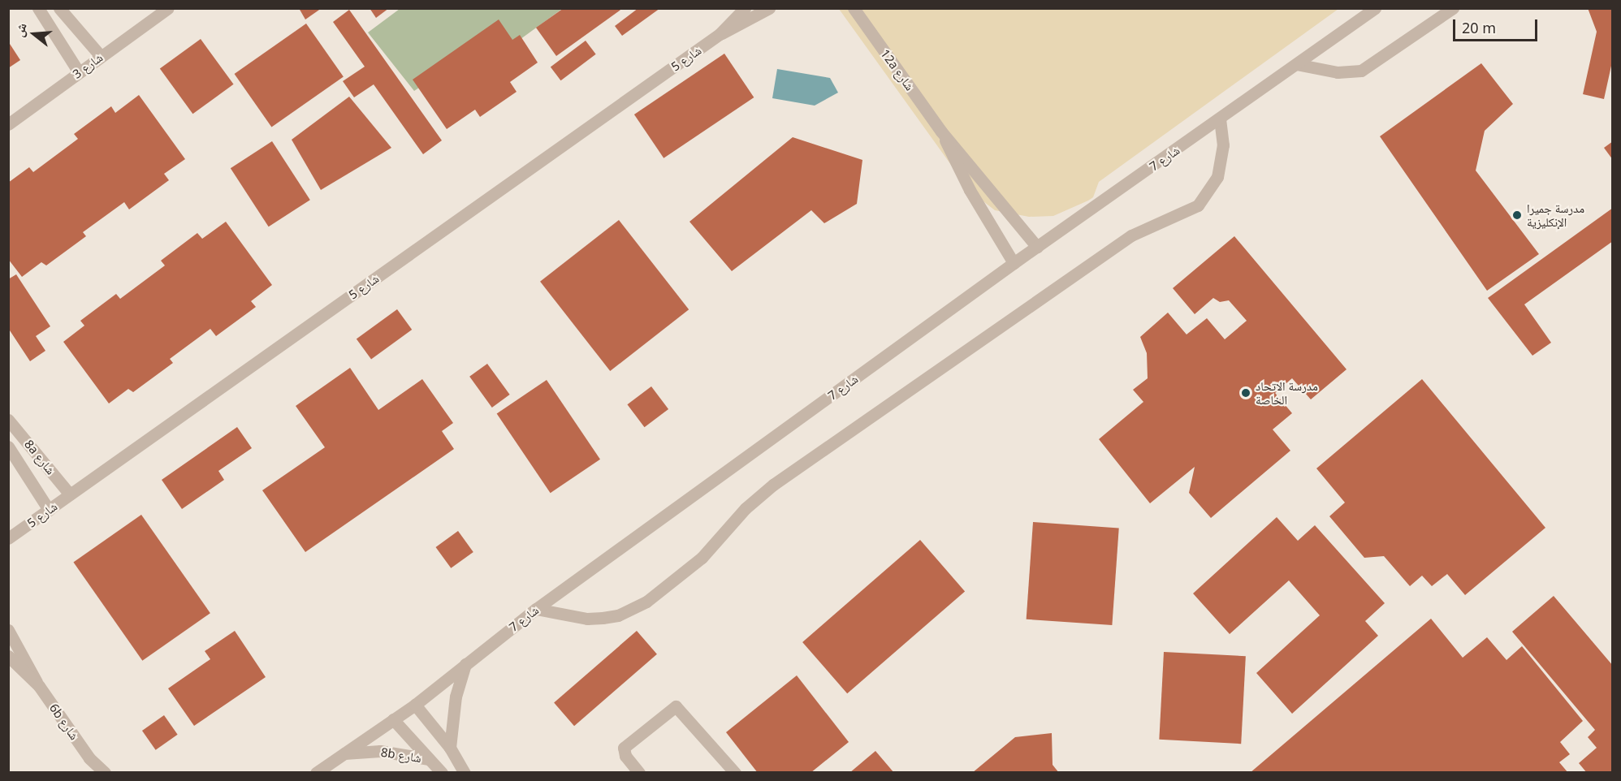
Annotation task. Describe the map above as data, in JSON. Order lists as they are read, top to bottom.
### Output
{
  "streets": {
    "street": [
      "شارع 5",
      "شارع 3",
      "12a شارع",
      "شارع 7",
      "8a شارع",
      "6b شارع",
      "8b شارع"
    ]
  },
  "crossings": [
    ["شارع 5", "8a شارع"],
    ["12a شارع", "شارع 7"],
    ["شارع 7", "8b شارع"]
  ],
  "places": ["مدرسة جميرا الإنكليزية", "مدرسة الاتحاد الخاصة"],
  "scale_bar": "20 m",
  "north": "left"
}
